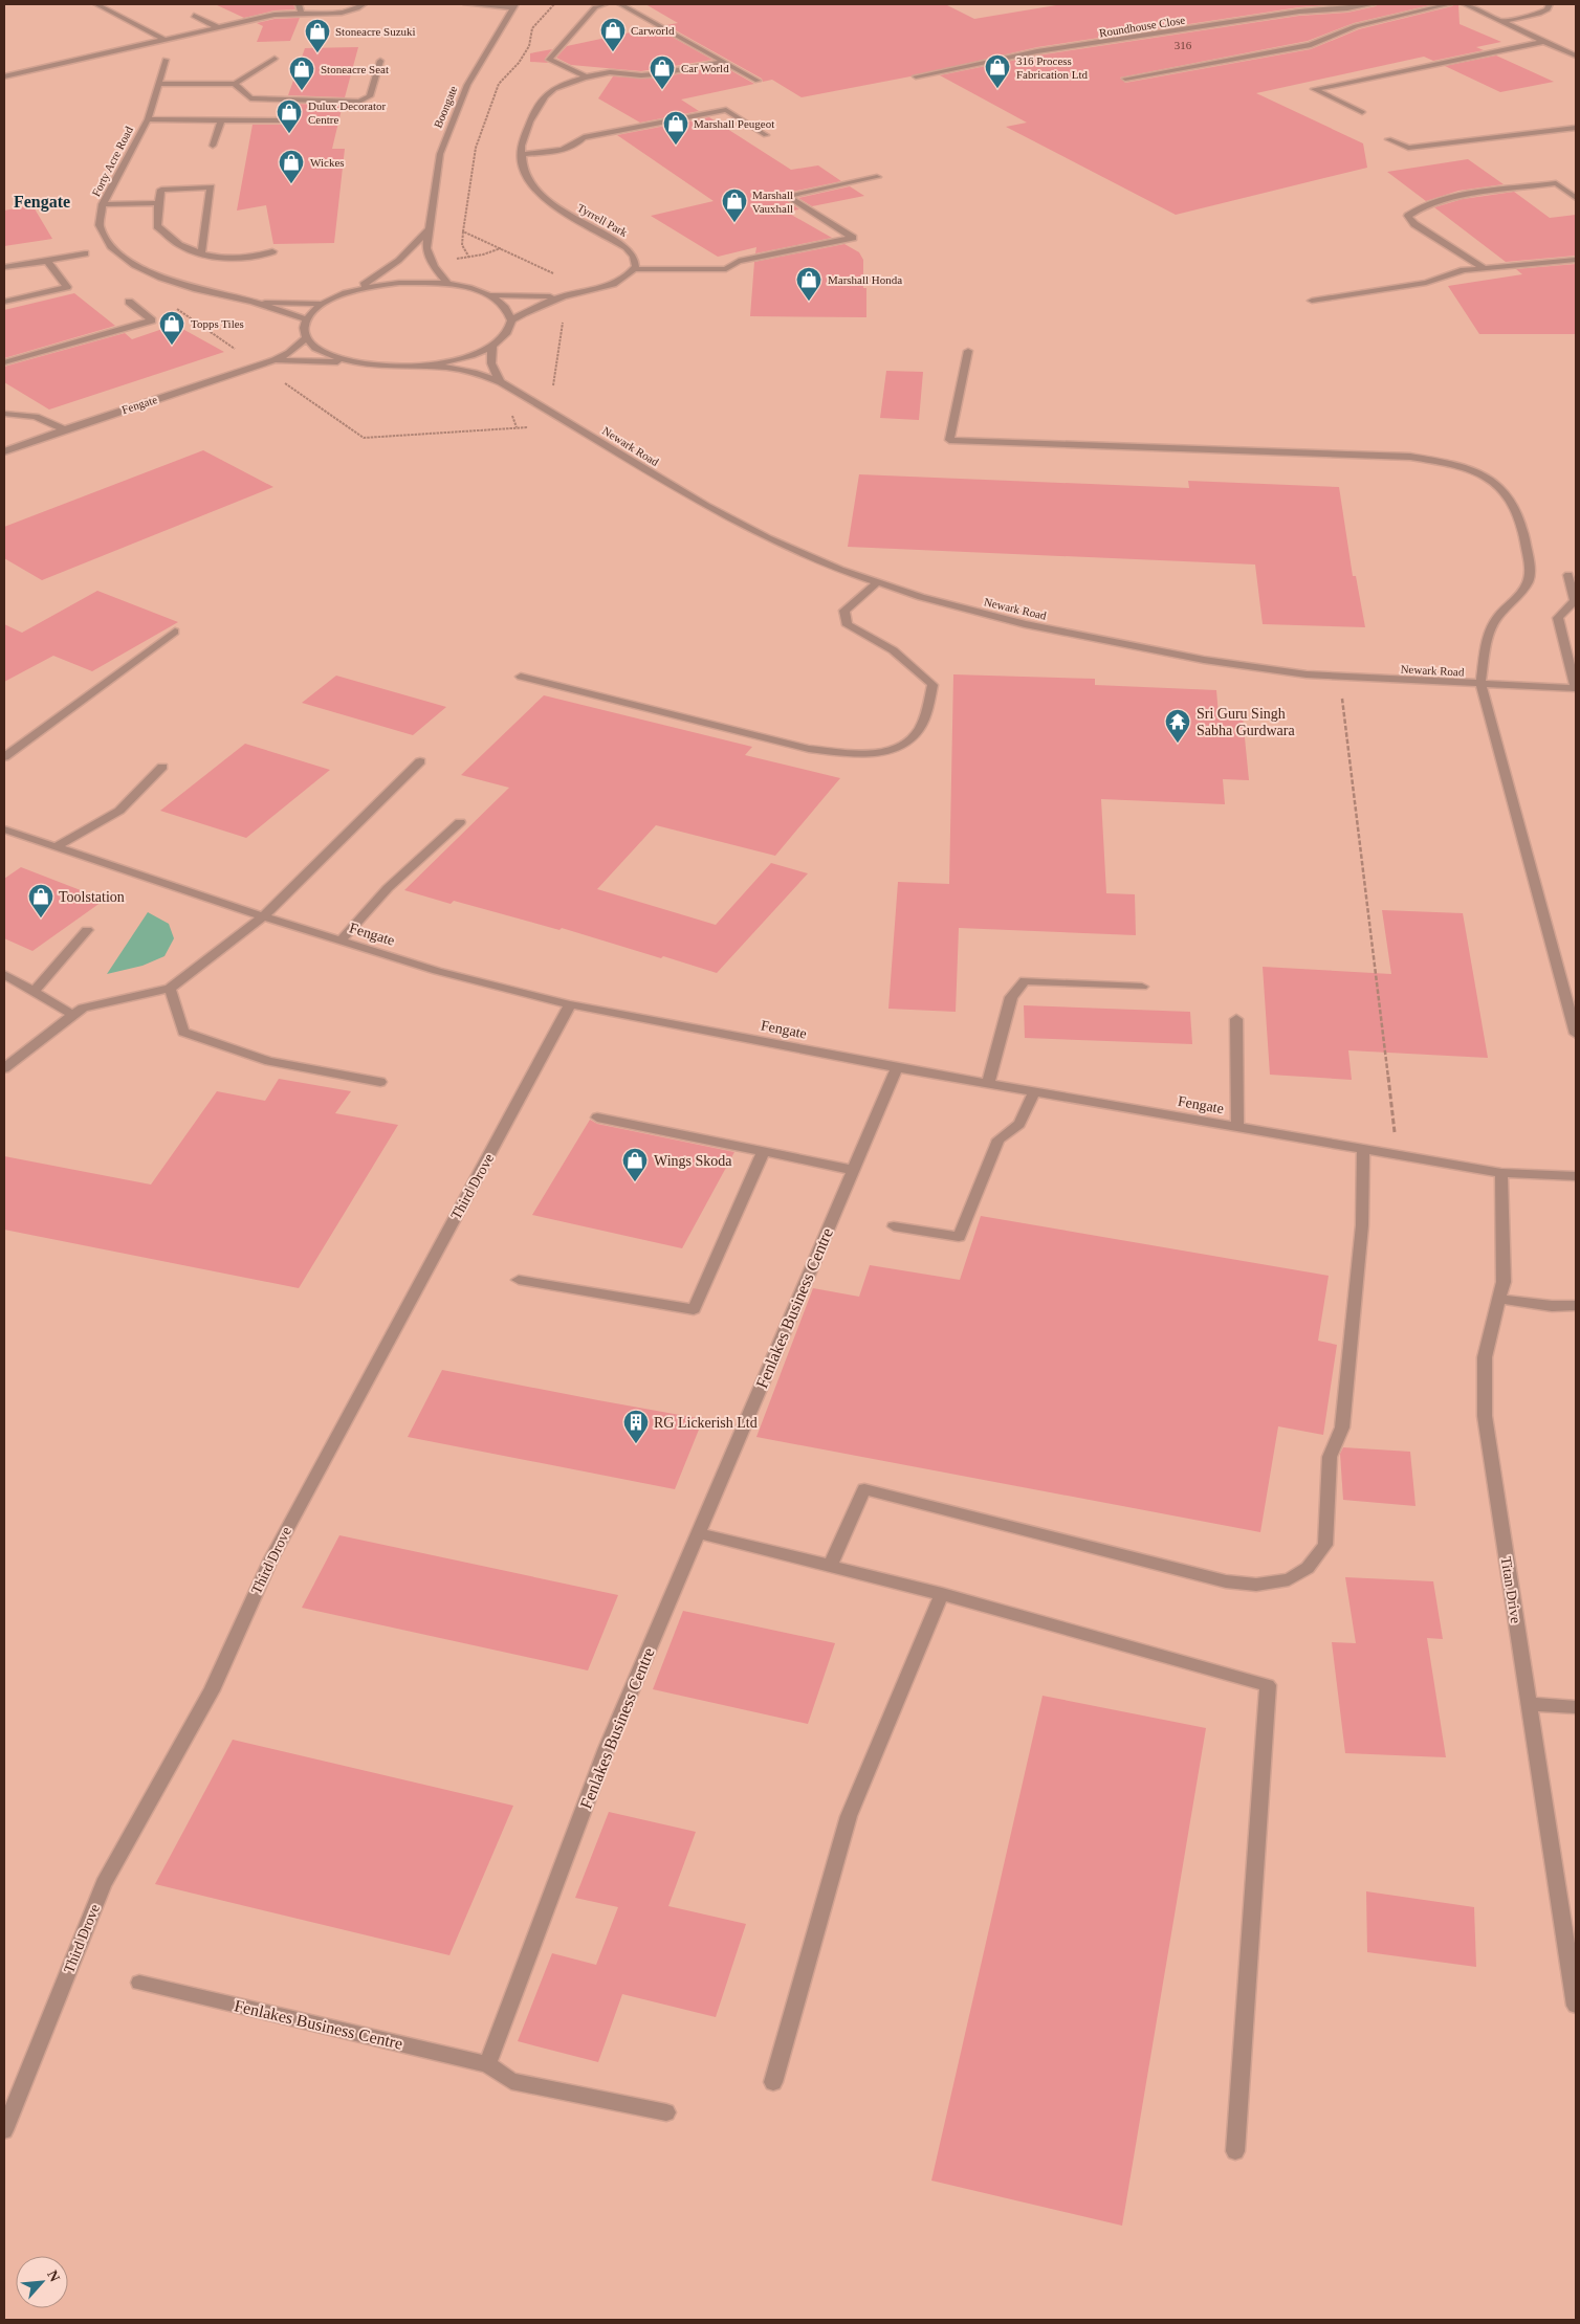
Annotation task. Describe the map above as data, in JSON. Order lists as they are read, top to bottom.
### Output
{
  "streets": {
    "street": [
      "Roundhouse Close",
      "Boongate",
      "Forty Acre Road",
      "Tyrrell Park",
      "Fengate",
      "Newark Road",
      "Third Drove",
      "Fenlakes Business Centre",
      "Titan Drive"
    ]
  },
  "crossings": [
    ["Fengate", "Third Drove"],
    ["Fengate", "Fenlakes Business Centre"],
    ["Fengate", "Titan Drive"]
  ],
  "districts": ["Fengate"],
  "places": {
    "shop": [
      "Carworld",
      "Stoneacre Suzuki",
      "316 Process Fabrication Ltd",
      "Car World",
      "Stoneacre Seat",
      "Dulux Decorator Centre",
      "Marshall Peugeot",
      "Wickes",
      "Marshall Vauxhall",
      "Marshall Honda",
      "Topps Tiles",
      "Toolstation",
      "Wings Skoda"
    ],
    "temple": ["Sri Guru Singh Sabha Gurdwara"],
    "building": ["RG Lickerish Ltd"]
  },
  "house_numbers": ["316"],
  "north": "top right"
}
